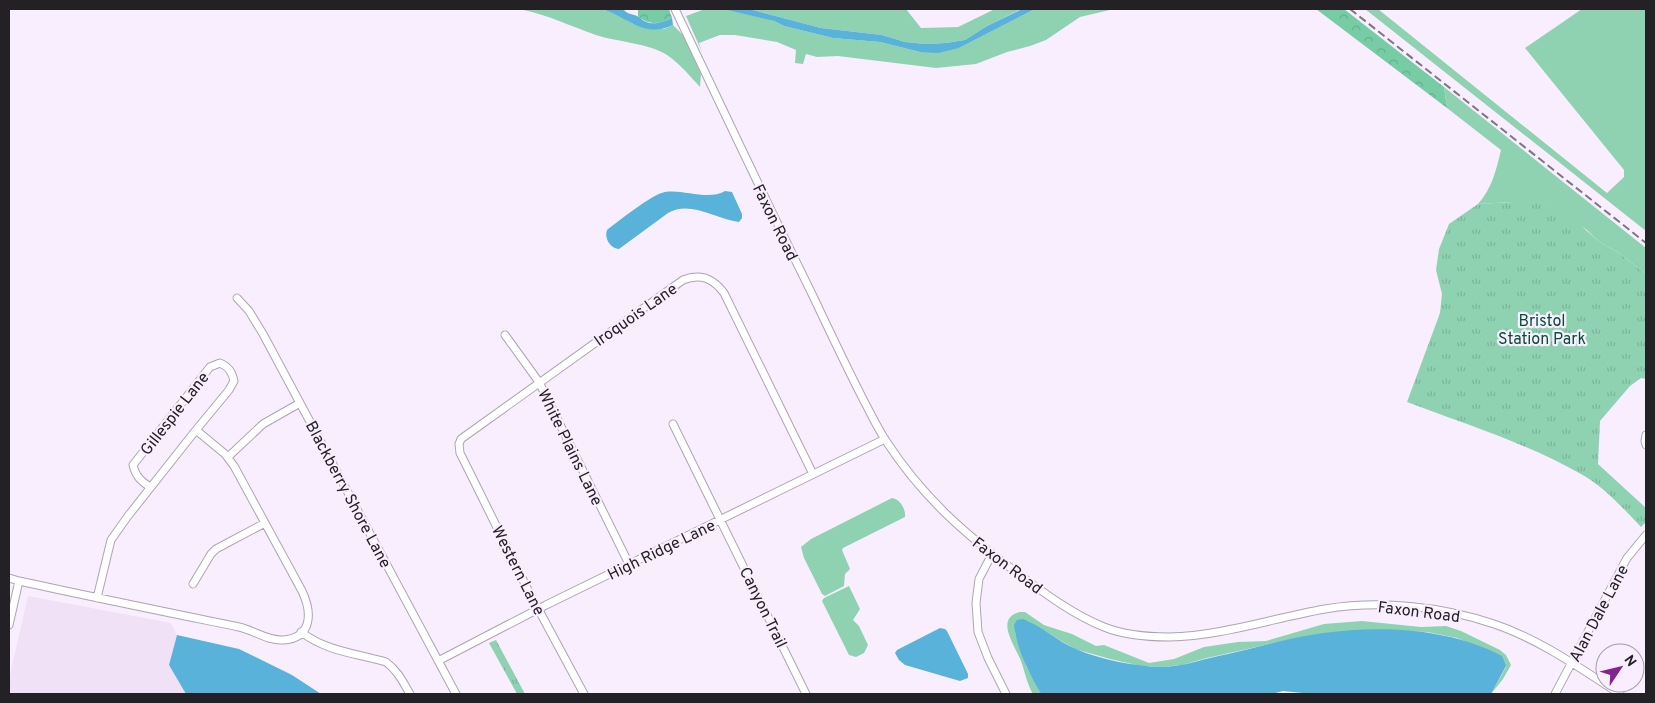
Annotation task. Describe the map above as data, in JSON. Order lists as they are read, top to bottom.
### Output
{
  "streets": {
    "street": [
      "Faxon Road",
      "Iroquois Lane",
      "Gillespie Lane",
      "White Plains Lane",
      "Blackberry Shore Lane",
      "High Ridge Lane",
      "Western Lane",
      "Canyon Trail",
      "Alan Dale Lane"
    ]
  },
  "crossings": [
    ["Faxon Road", "High Ridge Lane"],
    ["Faxon Road", "Alan Dale Lane"],
    ["Iroquois Lane", "White Plains Lane"],
    ["Iroquois Lane", "High Ridge Lane"],
    ["Iroquois Lane", "Western Lane"],
    ["White Plains Lane", "High Ridge Lane"],
    ["Blackberry Shore Lane", "High Ridge Lane"],
    ["High Ridge Lane", "Western Lane"],
    ["High Ridge Lane", "Canyon Trail"]
  ],
  "parks": ["Bristol Station Park"],
  "north": "top right"
}
